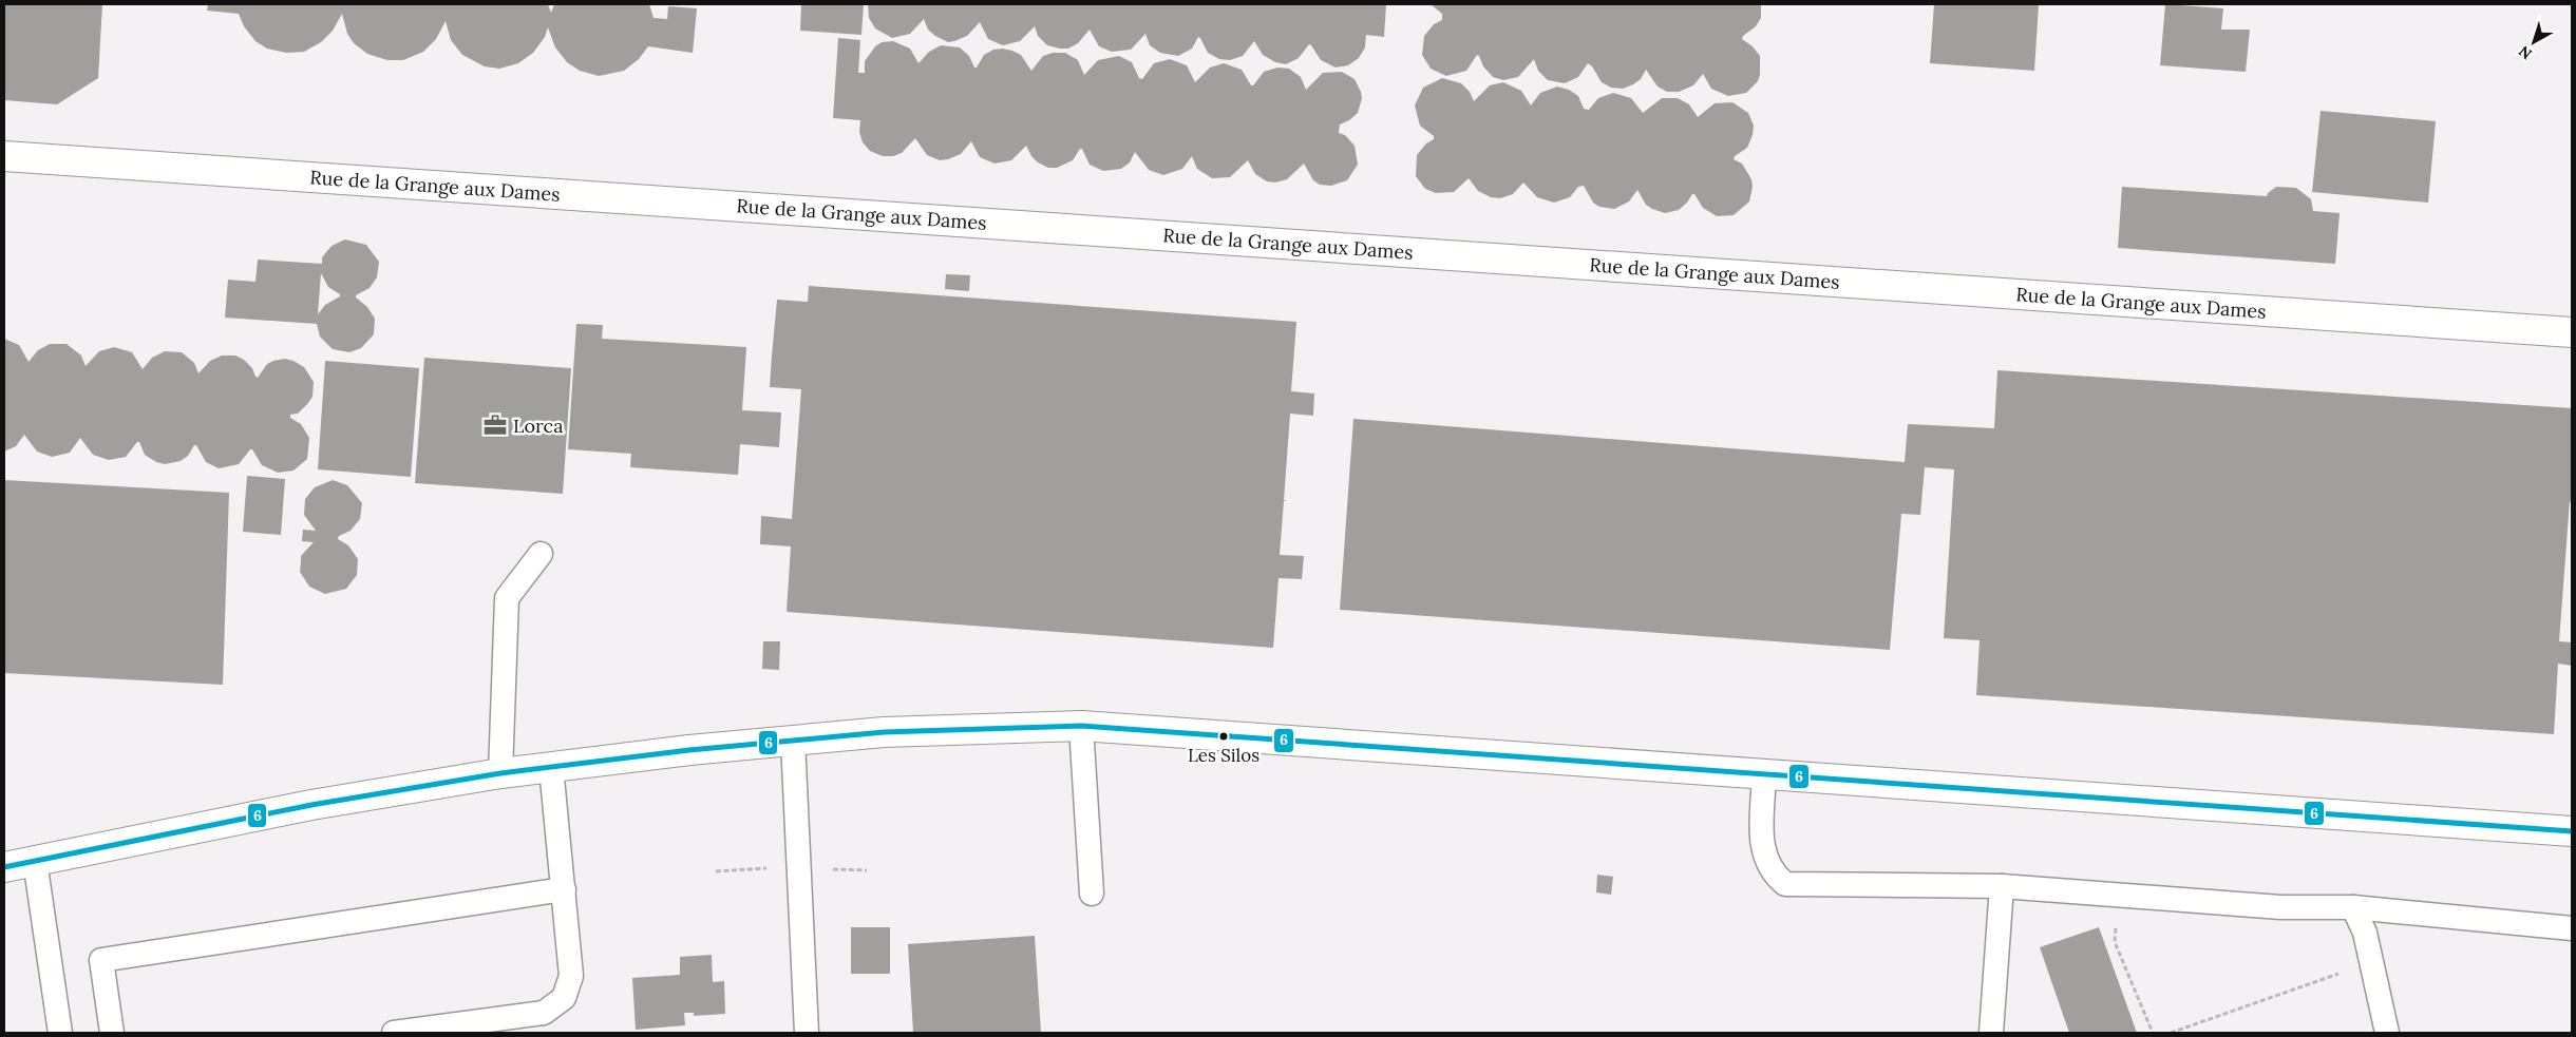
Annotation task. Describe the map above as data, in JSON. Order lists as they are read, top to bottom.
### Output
{
  "streets": {
    "street": ["Rue de la Grange aux Dames"]
  },
  "places": {
    "office": ["Lorca"],
    "other": ["Les Silos"]
  },
  "lines": ["transit line 6"],
  "north": "bottom left"
}
